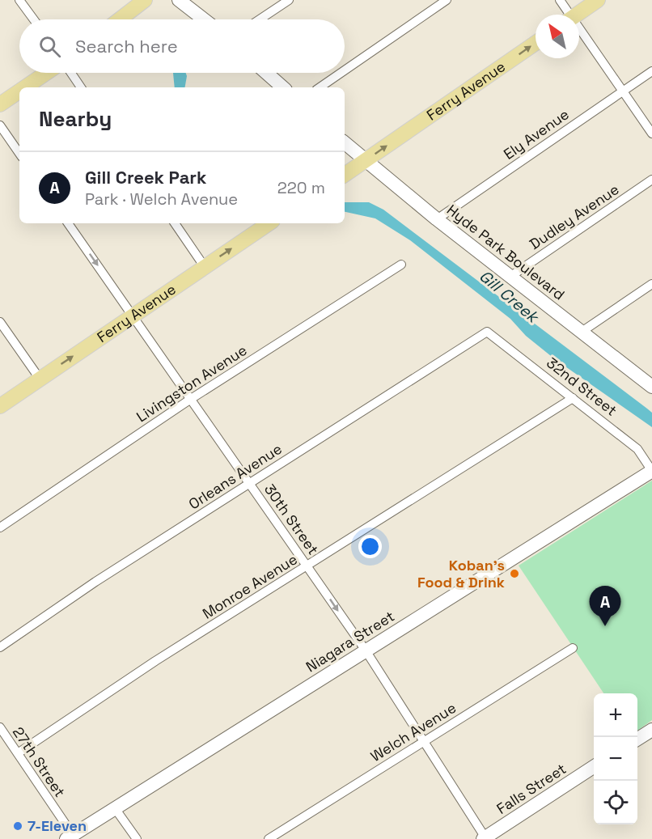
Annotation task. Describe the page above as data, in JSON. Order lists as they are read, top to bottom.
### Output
{
  "streets": {
    "main road": ["Ferry Avenue"],
    "street": [
      "Ely Avenue",
      "Dudley Avenue",
      "Hyde Park Boulevard",
      "Livingston Avenue",
      "32nd Street",
      "Orleans Avenue",
      "30th Street",
      "Monroe Avenue",
      "Niagara Street",
      "Welch Avenue",
      "27th Street",
      "Falls Street"
    ]
  },
  "crossings": [
    ["Ferry Avenue", "Hyde Park Boulevard"],
    ["Ferry Avenue", "30th Street"],
    ["Ely Avenue", "Hyde Park Boulevard"],
    ["Dudley Avenue", "Hyde Park Boulevard"],
    ["Livingston Avenue", "30th Street"],
    ["32nd Street", "Orleans Avenue"],
    ["32nd Street", "Monroe Avenue"],
    ["32nd Street", "Niagara Street"],
    ["Orleans Avenue", "30th Street"],
    ["30th Street", "Monroe Avenue"],
    ["30th Street", "Niagara Street"],
    ["30th Street", "Welch Avenue"],
    ["30th Street", "Falls Street"],
    ["Monroe Avenue", "27th Street"],
    ["Niagara Street", "27th Street"]
  ],
  "one_way": ["Ferry Avenue"],
  "water": ["Gill Creek"],
  "places": ["Koban's Food & Drink", "7-Eleven"],
  "north": "top left",
  "page": {
    "search": "Search here",
    "heading": "Nearby",
    "list": [
      {
        "mark": "A",
        "name": "Gill Creek Park",
        "note": "Park · Welch Avenue",
        "value": "220 m"
      }
    ],
    "pins": "A",
    "map_buttons": ["+", "−"]
  }
}
